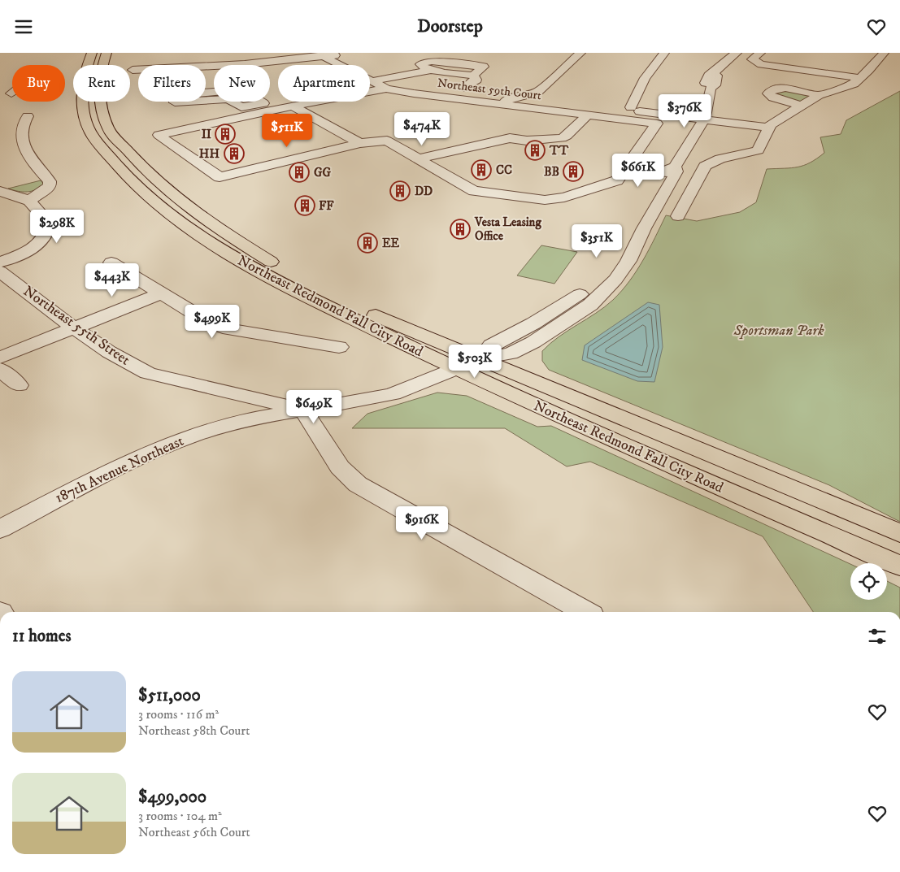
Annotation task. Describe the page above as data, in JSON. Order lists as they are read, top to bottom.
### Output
{
  "streets": {
    "main road": ["Northeast Redmond Fall City Road"],
    "street": ["Northeast 59th Court", "Northeast 55th Street", "187th Avenue Northeast"]
  },
  "crossings": [
    ["Northeast Redmond Fall City Road", "187th Avenue Northeast"],
    ["Northeast 55th Street", "187th Avenue Northeast"]
  ],
  "parks": ["Sportsman Park"],
  "places": {
    "building": [
      "II",
      "TT",
      "HH",
      "CC",
      "BB",
      "GG",
      "DD",
      "FF",
      "Vesta Leasing Office",
      "EE"
    ]
  },
  "page": {
    "header": "Doorstep",
    "chip": [
      "Buy",
      "Rent",
      "Filters",
      "New",
      "Apartment"
    ],
    "price": [
      "$376K",
      "$474K",
      "$511K",
      "$661K",
      "$298K",
      "$351K",
      "$443K",
      "$499K",
      "$503K",
      "$649K",
      "$916K"
    ],
    "heading": "11 homes",
    "list": [
      {
        "name": "$511,000",
        "note": "3 rooms · 116 m² · Northeast 58th Court"
      },
      {
        "name": "$499,000",
        "note": "3 rooms · 104 m² · Northeast 56th Court"
      }
    ]
  }
}
